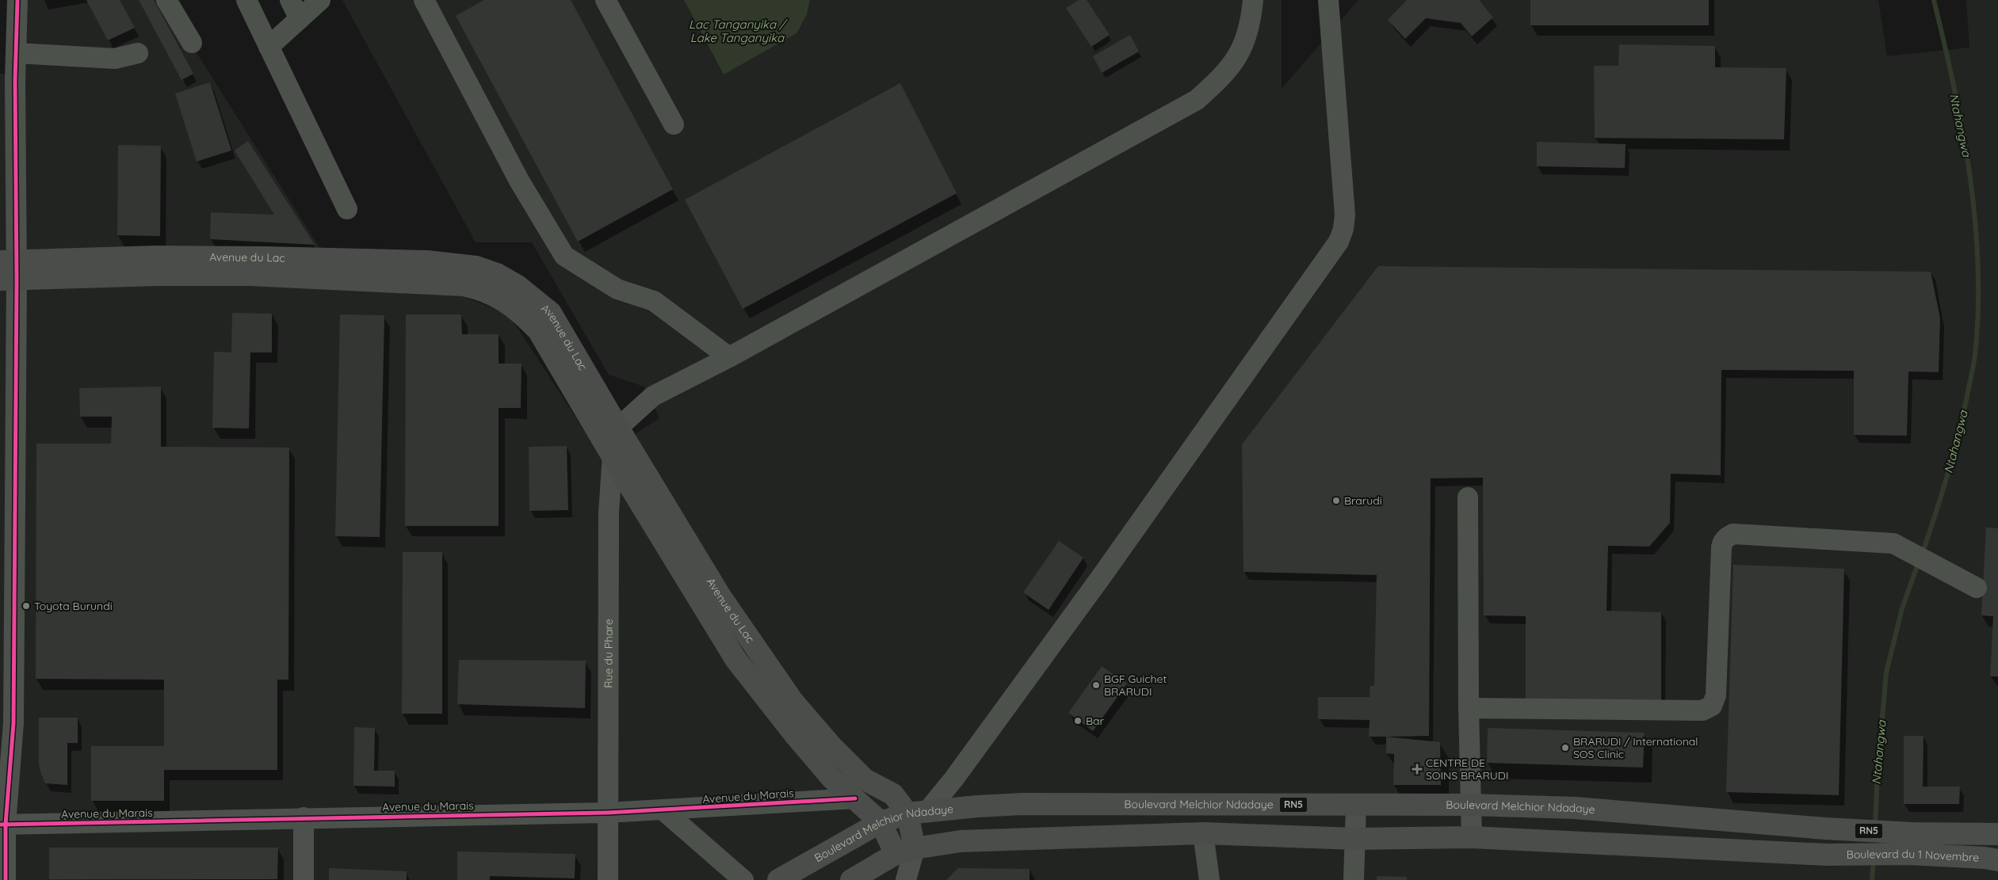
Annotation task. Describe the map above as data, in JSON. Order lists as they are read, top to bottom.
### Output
{
  "streets": {
    "main road": [
      "Avenue du Lac",
      "Boulevard Melchior Ndadaye",
      "RN5",
      "Boulevard du 1 Novembre"
    ],
    "street": ["Rue du Phare", "Avenue du Marais"]
  },
  "crossings": [
    ["Avenue du Lac", "Rue du Phare"],
    ["Avenue du Lac", "Avenue du Marais"],
    ["Avenue du Lac", "Boulevard Melchior Ndadaye"],
    ["Rue du Phare", "Avenue du Marais"],
    ["Boulevard Melchior Ndadaye", "Boulevard du 1 Novembre"]
  ],
  "water": ["Lac Tanganyika / Lake Tanganyika", "Ntahangwa"],
  "places": {
    "other": [
      "Brarudi",
      "Toyota Burundi",
      "BGF Guichet BRARUDI",
      "Bar",
      "BRARUDI / International SOS Clinic"
    ],
    "health": ["CENTRE DE SOINS BRARUDI"]
  }
}
